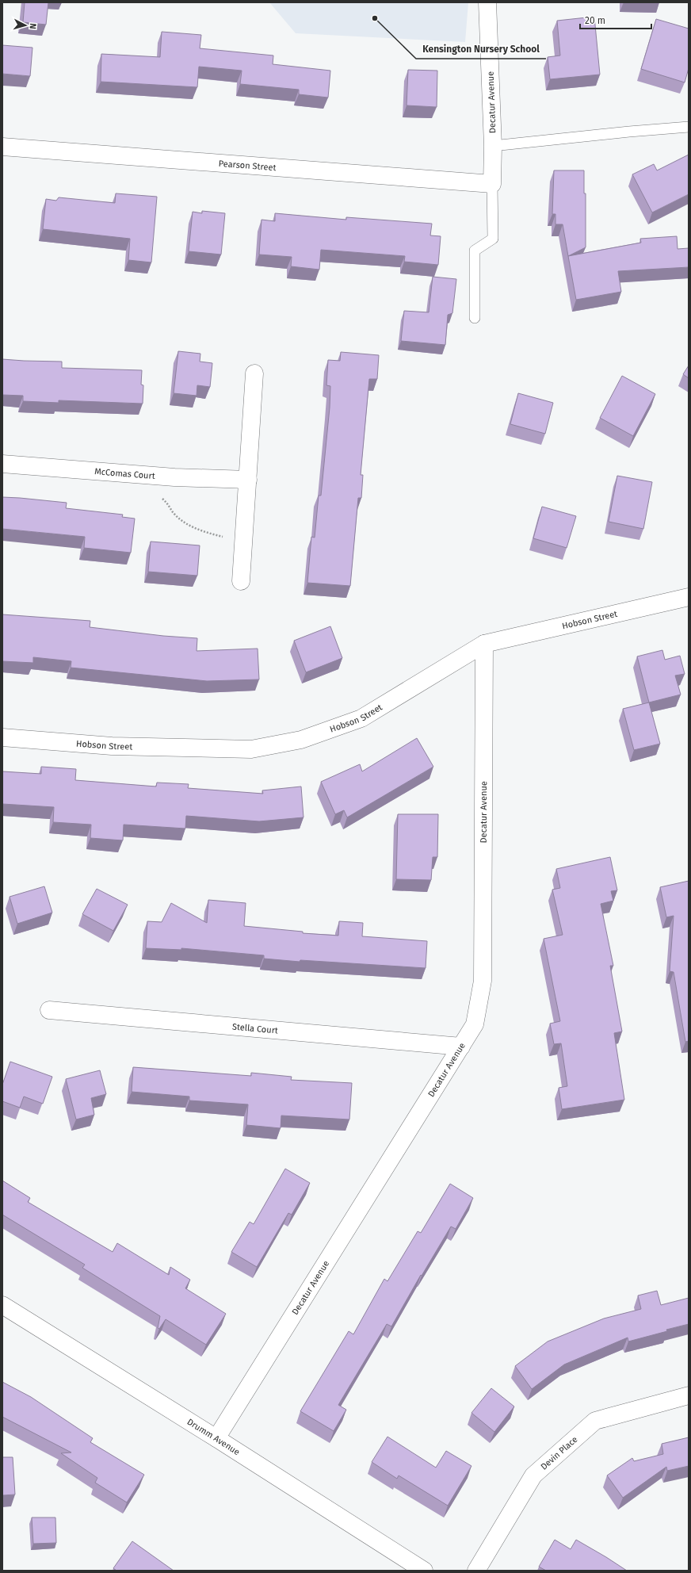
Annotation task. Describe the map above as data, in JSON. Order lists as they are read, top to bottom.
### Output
{
  "streets": {
    "street": [
      "Decatur Avenue",
      "Pearson Street",
      "McComas Court",
      "Hobson Street",
      "Stella Court",
      "Drumm Avenue",
      "Devin Place"
    ]
  },
  "crossings": [
    ["Decatur Avenue", "Pearson Street"],
    ["Decatur Avenue", "Hobson Street"],
    ["Decatur Avenue", "Stella Court"],
    ["Decatur Avenue", "Drumm Avenue"]
  ],
  "places": ["Kensington Nursery School"],
  "scale_bar": "20 m",
  "north": "right"
}
